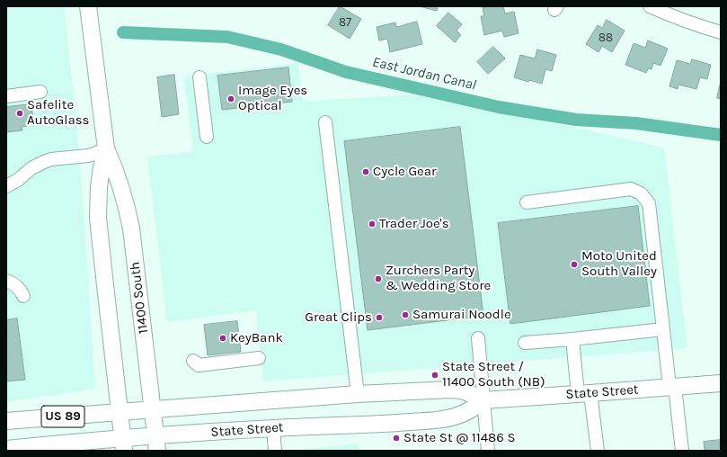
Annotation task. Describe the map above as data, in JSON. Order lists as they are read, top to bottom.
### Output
{
  "streets": {
    "main road": ["11400 South", "State Street", "US 89"]
  },
  "crossings": [
    ["11400 South", "State Street"]
  ],
  "water": ["East Jordan Canal"],
  "places": [
    "Image Eyes Optical",
    "Safelite AutoGlass",
    "Cycle Gear",
    "Trader Joe's",
    "Moto United South Valley",
    "Zurchers Party & Wedding Store",
    "Samurai Noodle",
    "Great Clips",
    "KeyBank",
    "State Street / 11400 South (NB)",
    "State St @ 11486 S"
  ],
  "house_numbers": ["87", "88"]
}
